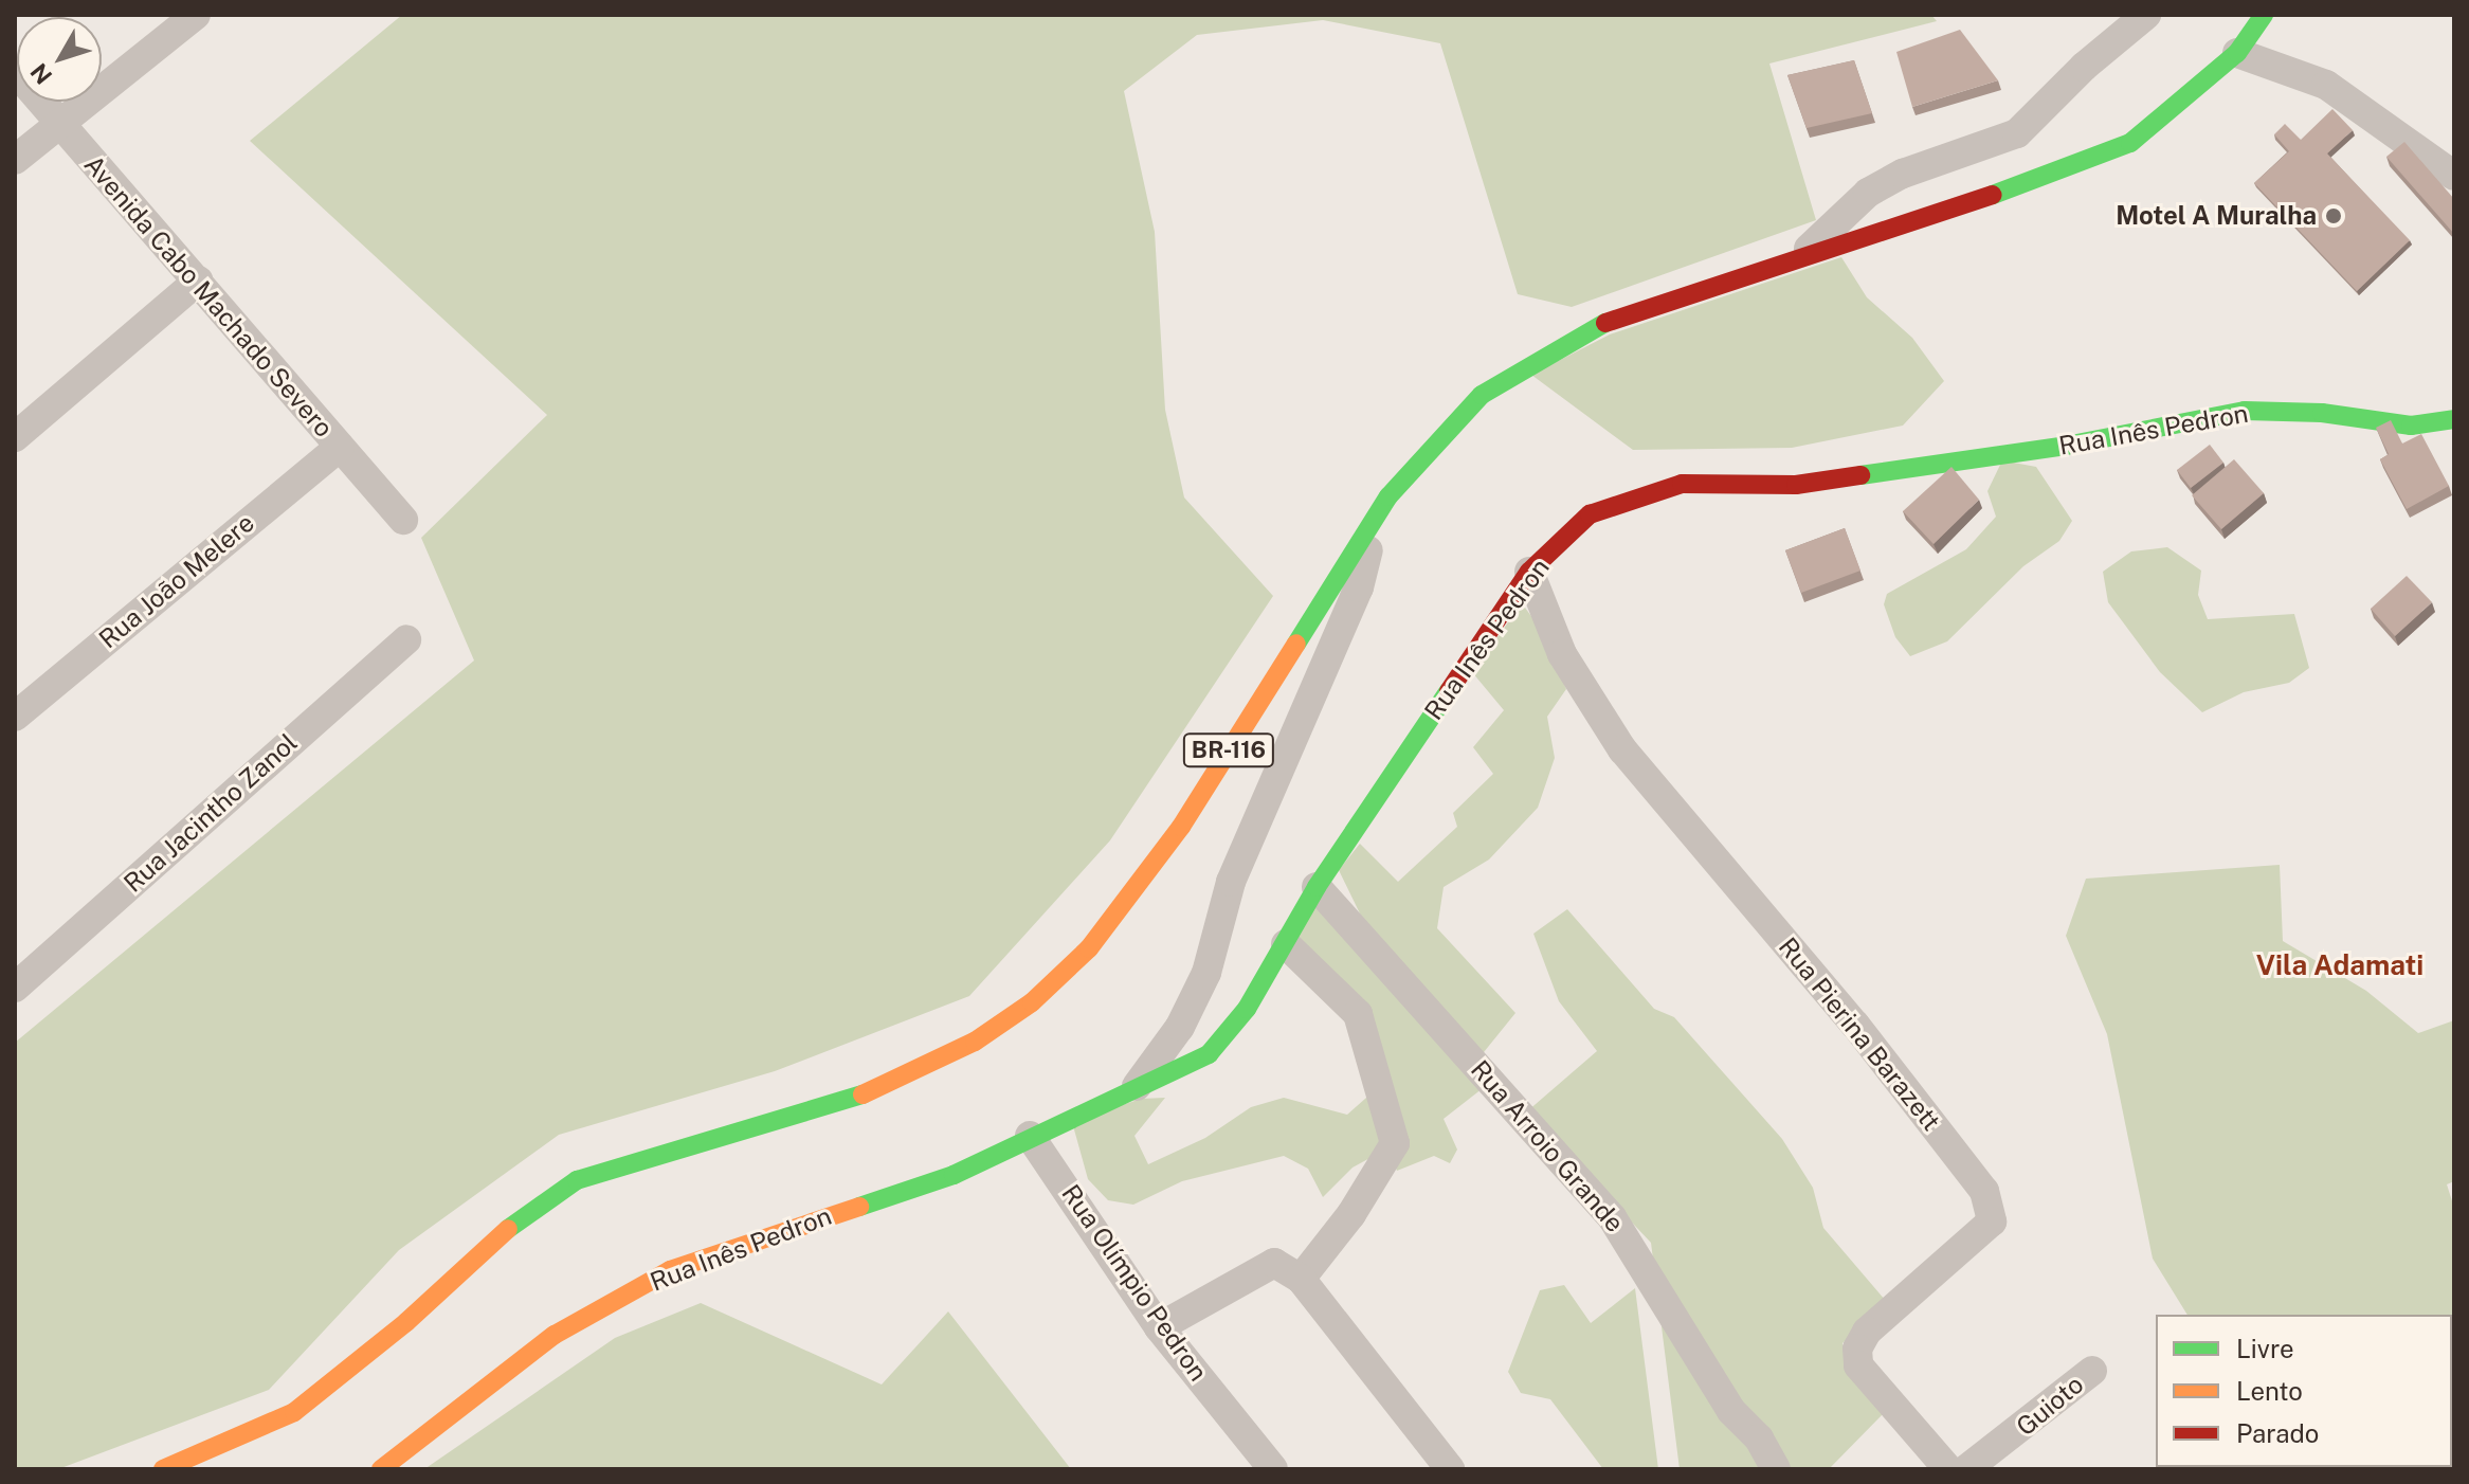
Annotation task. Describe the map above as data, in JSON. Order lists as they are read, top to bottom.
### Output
{
  "streets": {
    "main road": ["Rua Inês Pedron", "BR-116"],
    "street": [
      "Avenida Cabo Machado Severo",
      "Rua João Melere",
      "Rua Jacintho Zanol",
      "Rua Pierina Barazett",
      "Rua Arroio Grande",
      "Rua Olímpio Pedron",
      "Guioto"
    ]
  },
  "crossings": [
    ["Avenida Cabo Machado Severo", "Rua João Melere"],
    ["Rua Inês Pedron", "Rua Pierina Barazett"],
    ["Rua Inês Pedron", "Rua Arroio Grande"],
    ["Rua Inês Pedron", "Rua Olímpio Pedron"]
  ],
  "districts": ["Vila Adamati"],
  "places": ["Motel A Muralha"],
  "legend": ["Livre", "Lento", "Parado"],
  "north": "bottom left"
}
